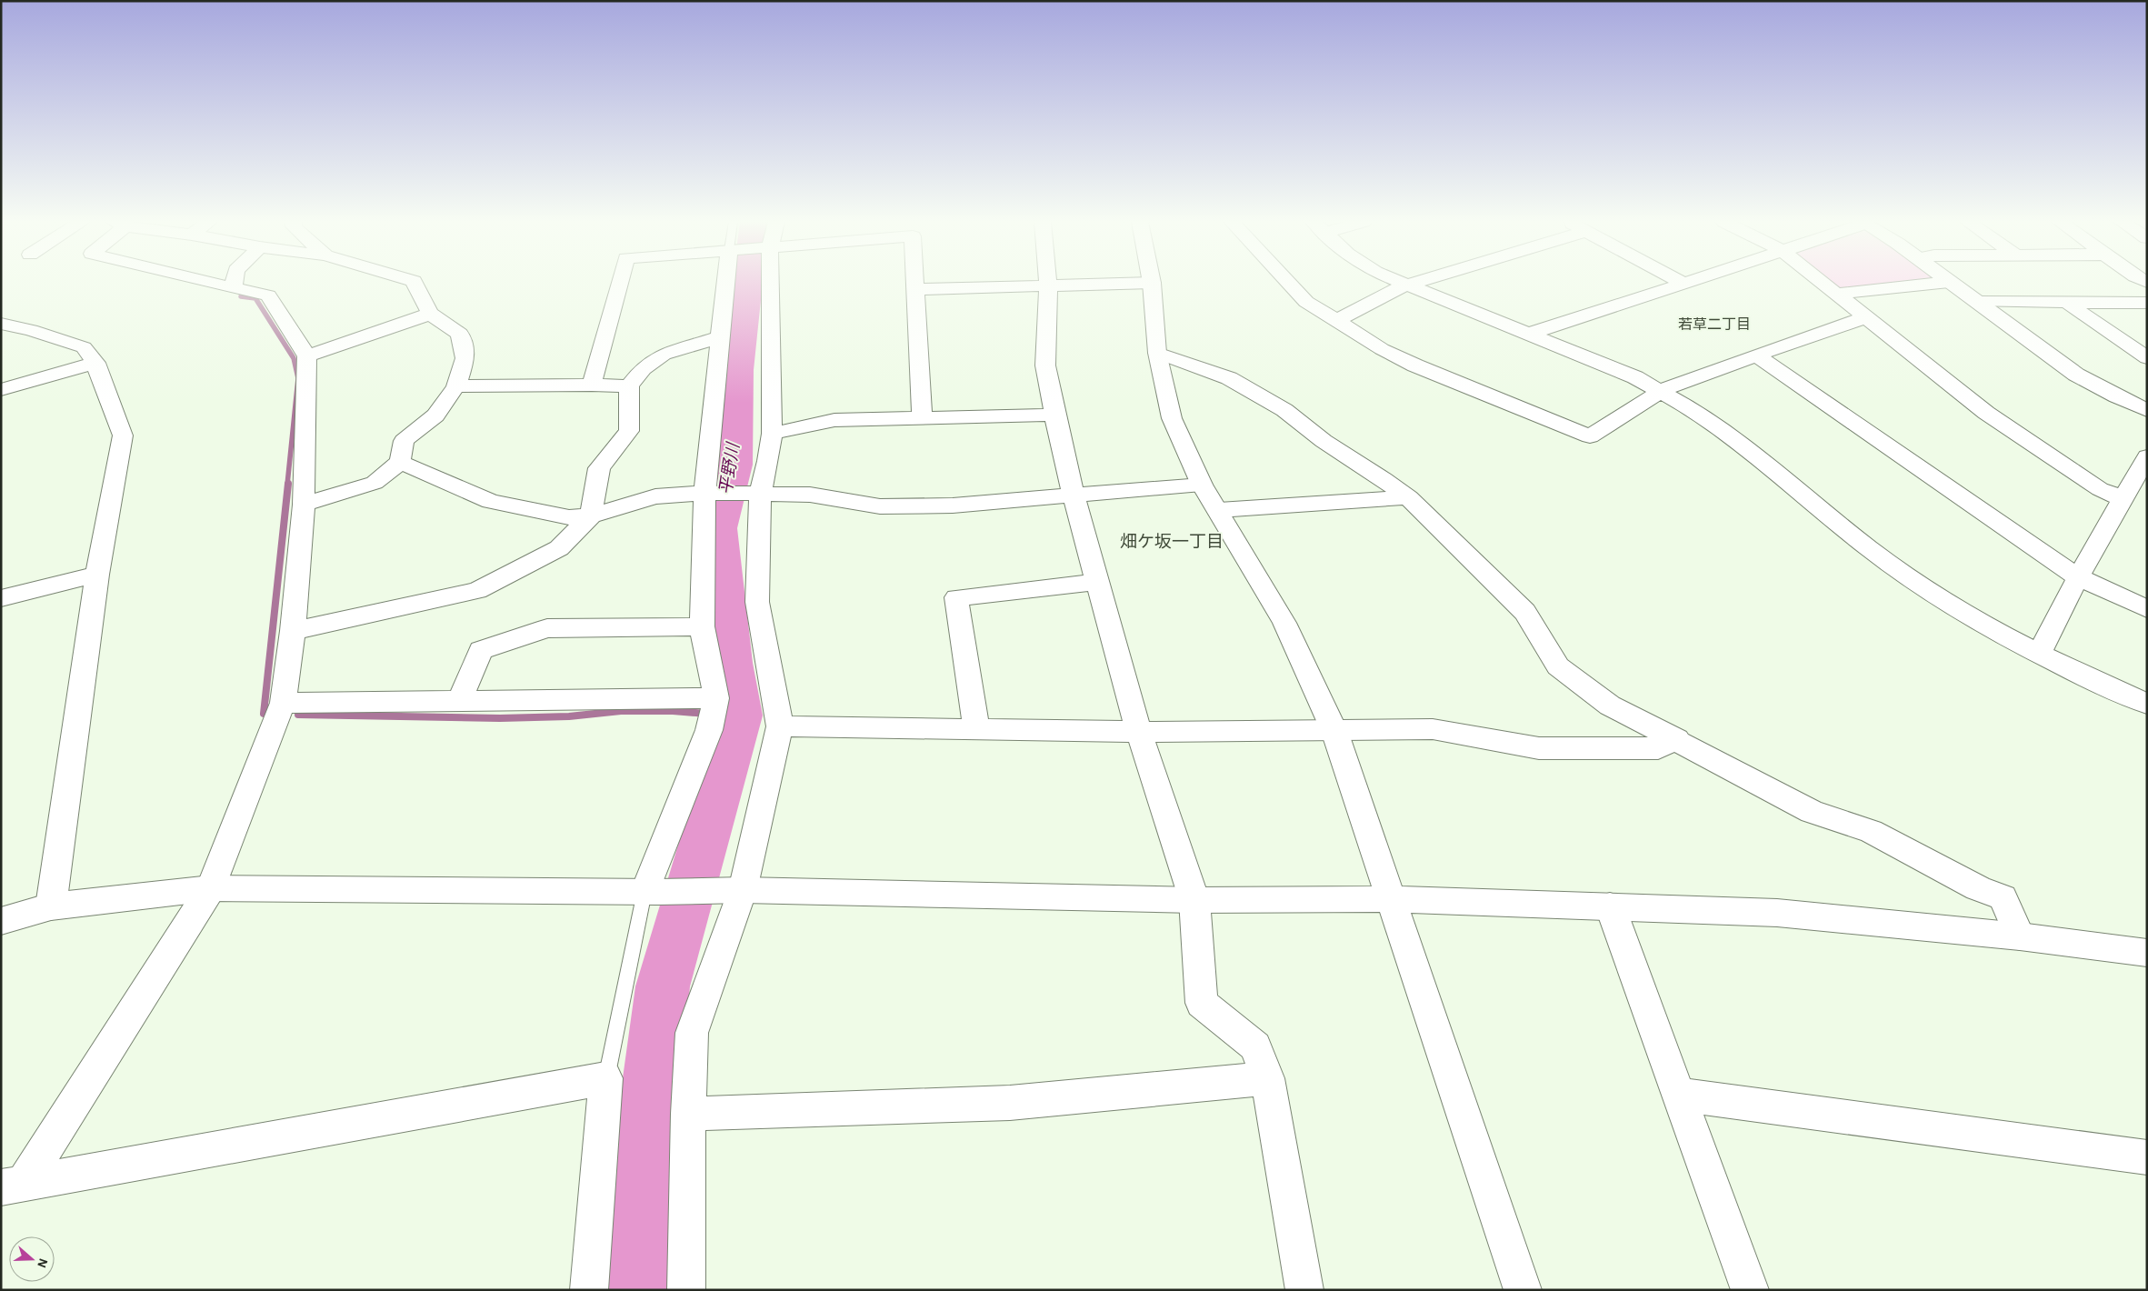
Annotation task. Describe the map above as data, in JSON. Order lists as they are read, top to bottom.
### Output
{
  "districts": ["若草二丁目", "畑ケ坂一丁目"],
  "water": ["平野川"],
  "north": "right"
}
